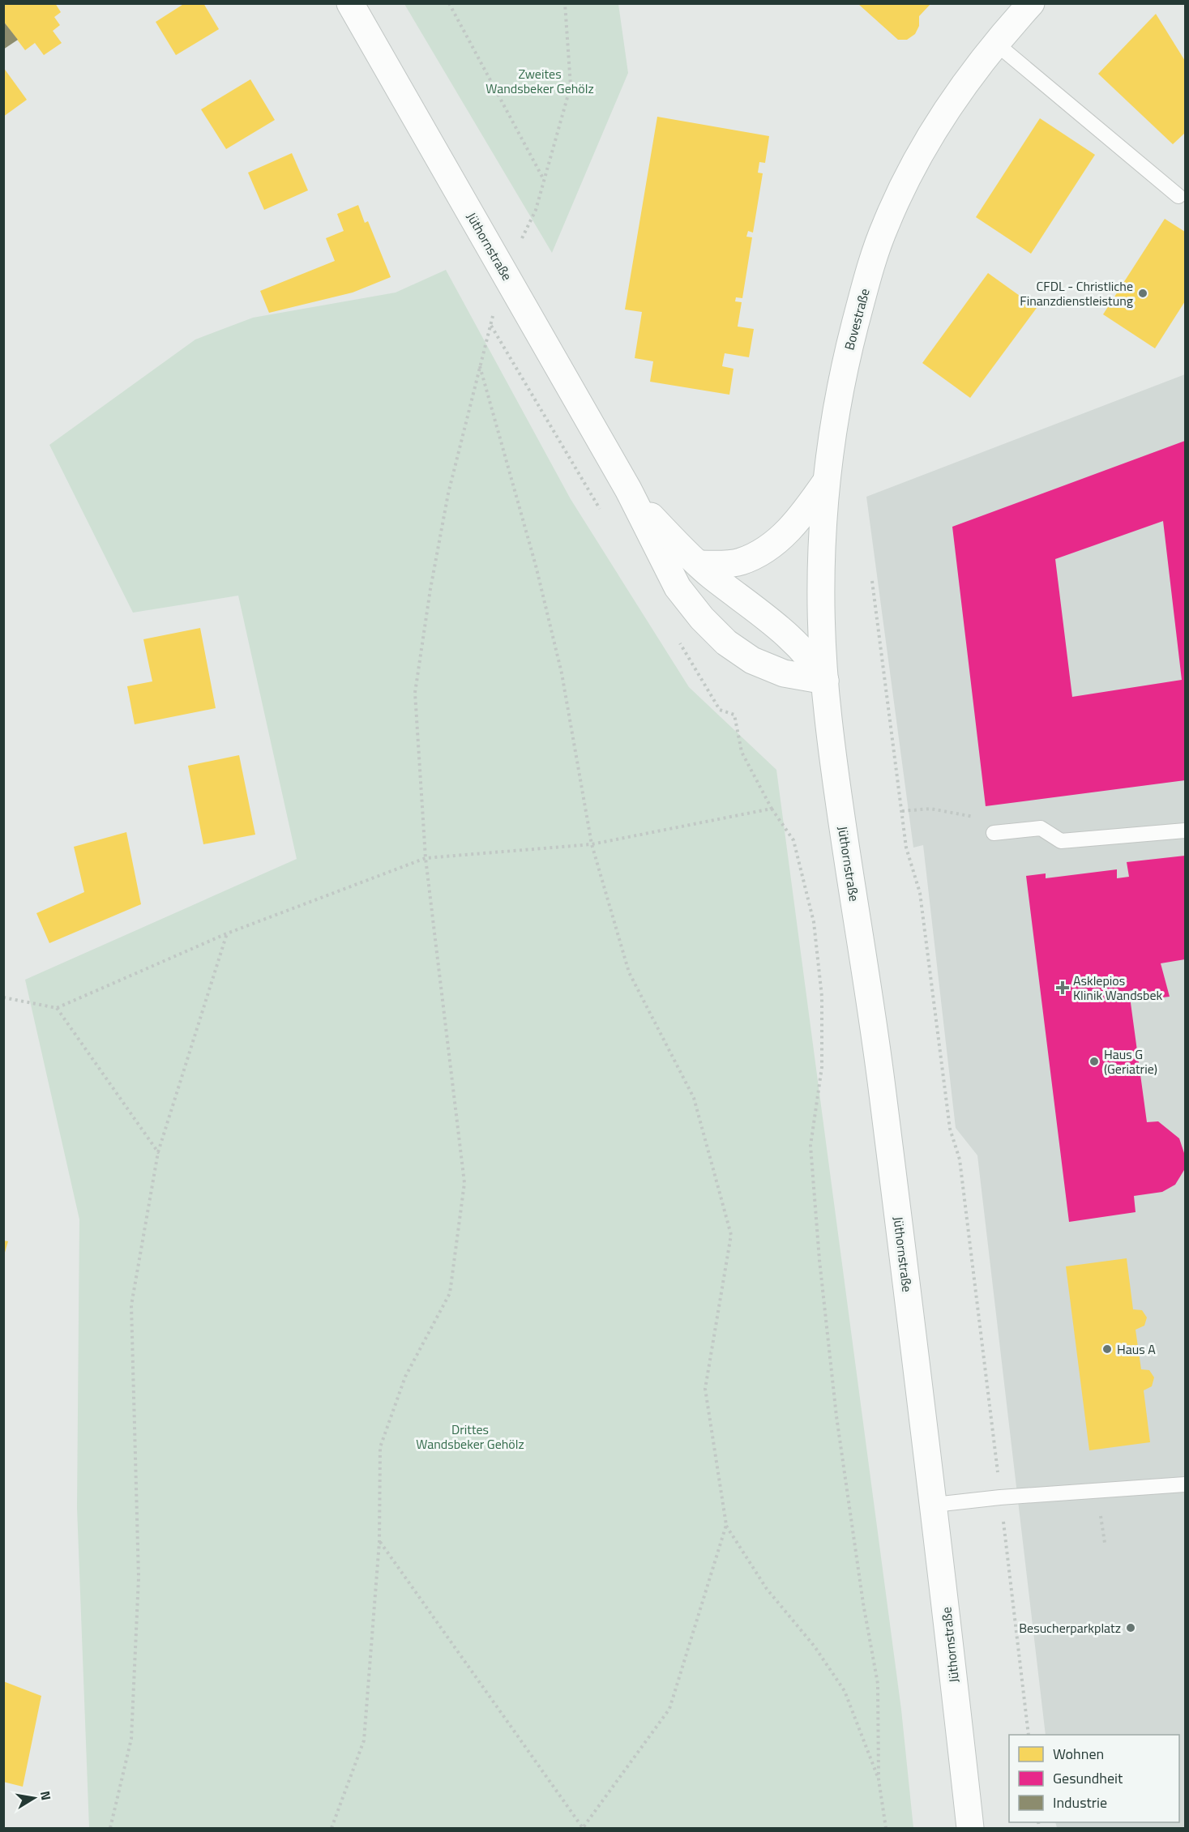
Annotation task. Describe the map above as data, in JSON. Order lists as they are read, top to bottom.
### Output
{
  "streets": {
    "main road": ["Jüthornstraße", "Bovestraße"]
  },
  "crossings": [
    ["Jüthornstraße", "Bovestraße"]
  ],
  "parks": ["Zweites Wandsbeker Gehölz", "Drittes Wandsbeker Gehölz"],
  "places": {
    "other": [
      "CFDL - Christliche Finanzdienstleistung",
      "Haus G (Geriatrie)",
      "Haus A",
      "Besucherparkplatz"
    ],
    "health": ["Asklepios Klinik Wandsbek"]
  },
  "legend": ["Wohnen", "Gesundheit", "Industrie"],
  "north": "right"
}
